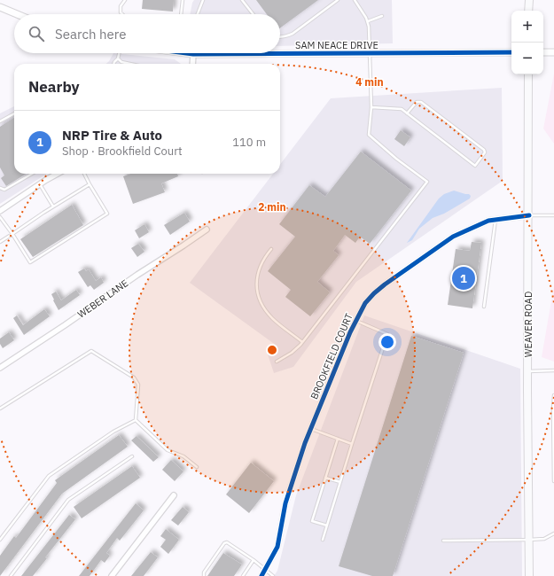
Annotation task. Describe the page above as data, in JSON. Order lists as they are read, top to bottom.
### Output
{
  "streets": {
    "main road": ["WEAVER ROAD"],
    "street": ["SAM NEACE DRIVE", "WEBER LANE", "BROOKFIELD COURT"]
  },
  "crossings": [
    ["WEAVER ROAD", "BROOKFIELD COURT"]
  ],
  "page": {
    "map_buttons": ["+", "−"],
    "search": "Search here",
    "heading": "Nearby",
    "list": [
      {
        "mark": "1",
        "name": "NRP Tire & Auto",
        "note": "Shop · Brookfield Court",
        "value": "110 m"
      }
    ],
    "pins": "1"
  },
  "rings": ["4 min", "2 min"]
}
